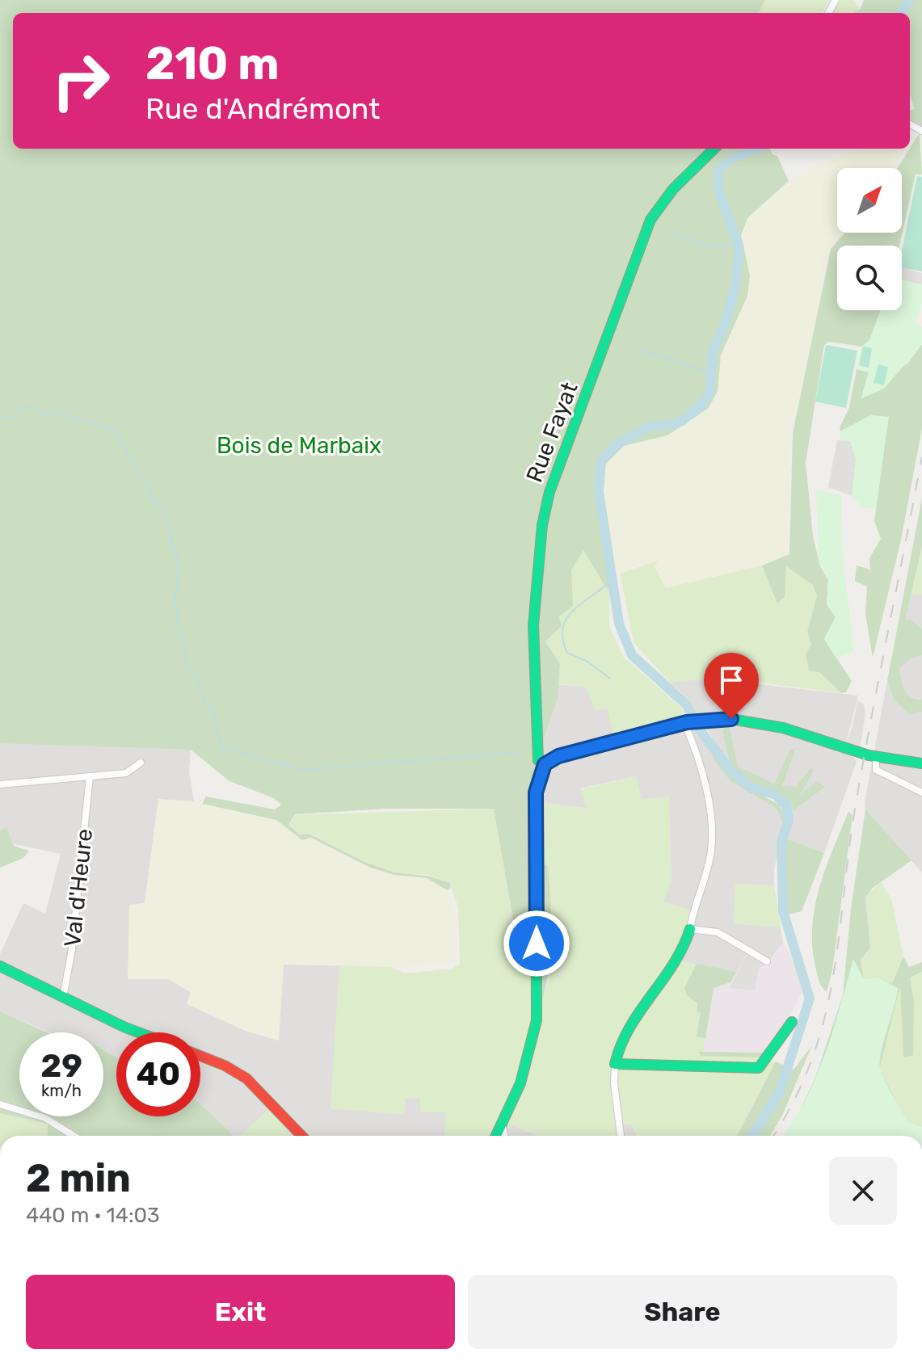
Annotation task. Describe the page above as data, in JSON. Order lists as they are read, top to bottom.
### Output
{
  "streets": {
    "street": ["Rue Fayat", "Val d'Heure"]
  },
  "parks": ["Bois de Marbaix"],
  "north": "top right",
  "page": {
    "turn": ["210 m", "Rue d'Andrémont"],
    "speed": "29 km/h",
    "limit": "40",
    "heading": ["2 min", "440 m · 14:03"],
    "buttons": ["Exit", "Share"]
  }
}
